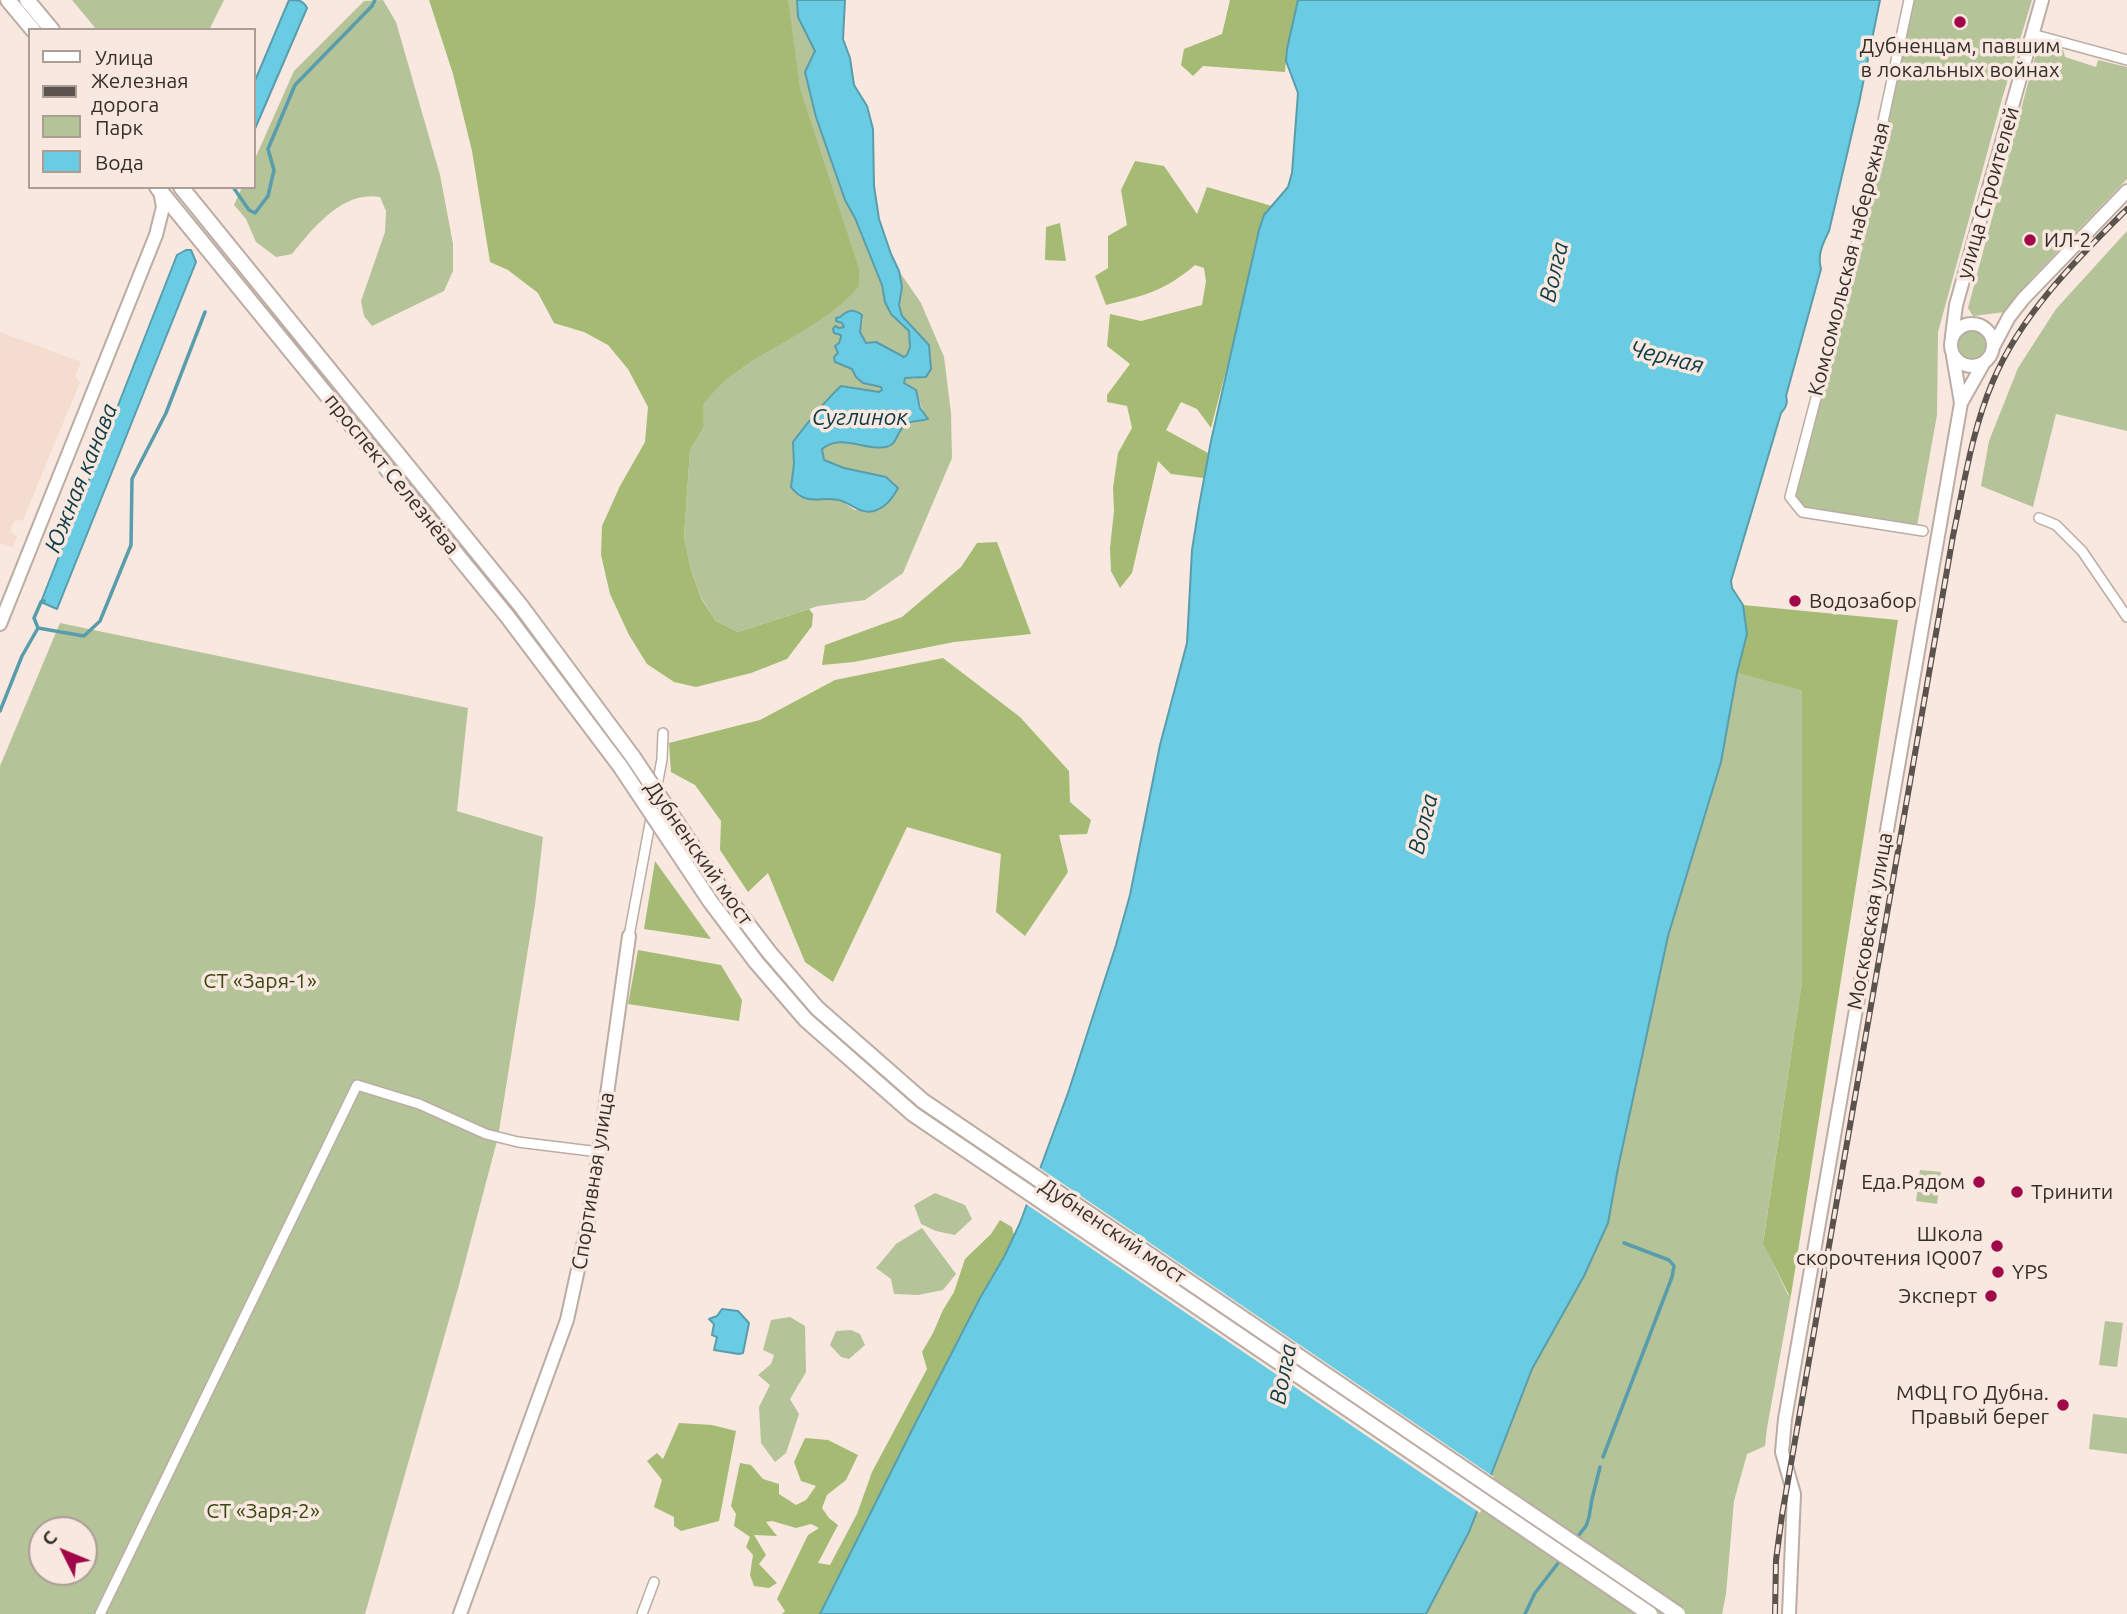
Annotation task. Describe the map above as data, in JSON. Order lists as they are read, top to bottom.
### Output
{
  "streets": {
    "main road": [
      "улица Строителей",
      "проспект Селезнёва",
      "Дубненский мост",
      "Московская улица",
      "Спортивная улица"
    ],
    "street": ["Комсомольская набережная"]
  },
  "crossings": [
    ["проспект Селезнёва", "Дубненский мост"]
  ],
  "water": [
    "Волга",
    "Черная",
    "Суглинок",
    "Южная канава"
  ],
  "parks": ["СТ «Заря-1»", "СТ «Заря-2»"],
  "places": [
    "Дубненцам, павшим в локальных войнах",
    "ИЛ-2",
    "Водозабор",
    "Еда.Рядом",
    "Тринити",
    "Школа скорочтения IQ007",
    "YPS",
    "Эксперт",
    "МФЦ ГО Дубна. Правый берег"
  ],
  "legend": [
    "Улица",
    "Железная дорога",
    "Парк",
    "Вода"
  ],
  "north": "top left"
}
